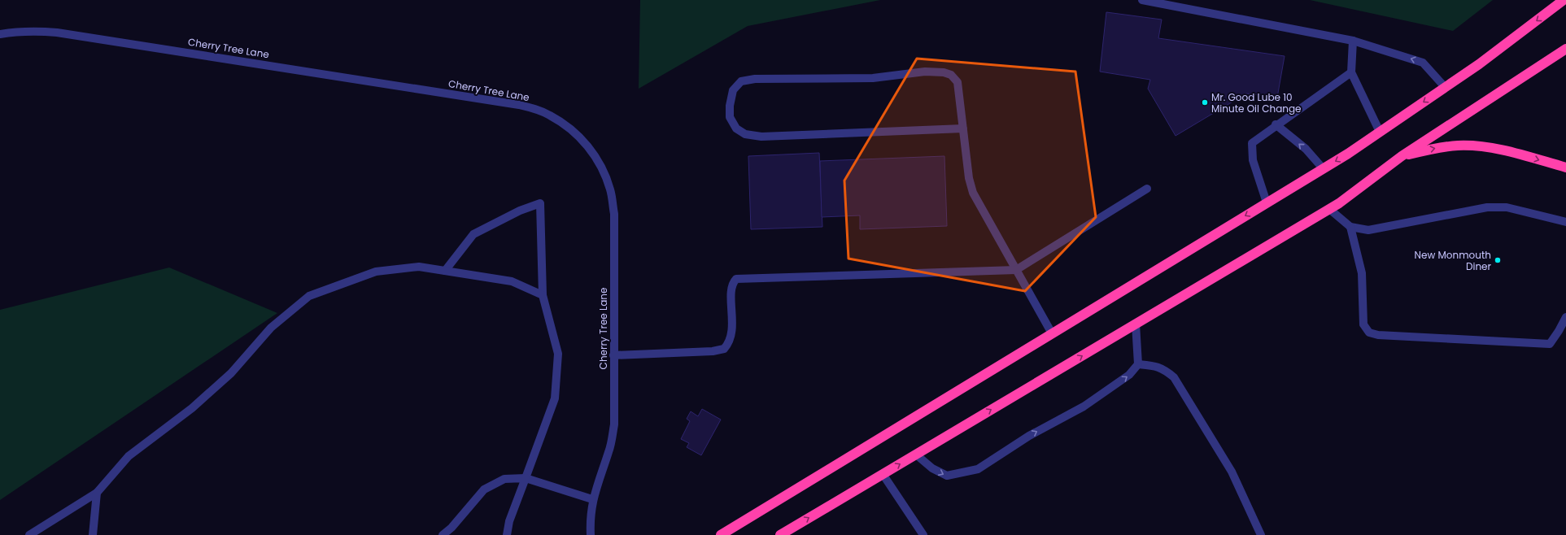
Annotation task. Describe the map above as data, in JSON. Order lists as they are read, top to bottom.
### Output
{
  "streets": {
    "street": ["Cherry Tree Lane"]
  },
  "places": ["Mr. Good Lube 10 Minute Oil Change", "New Monmouth Diner"]
}
